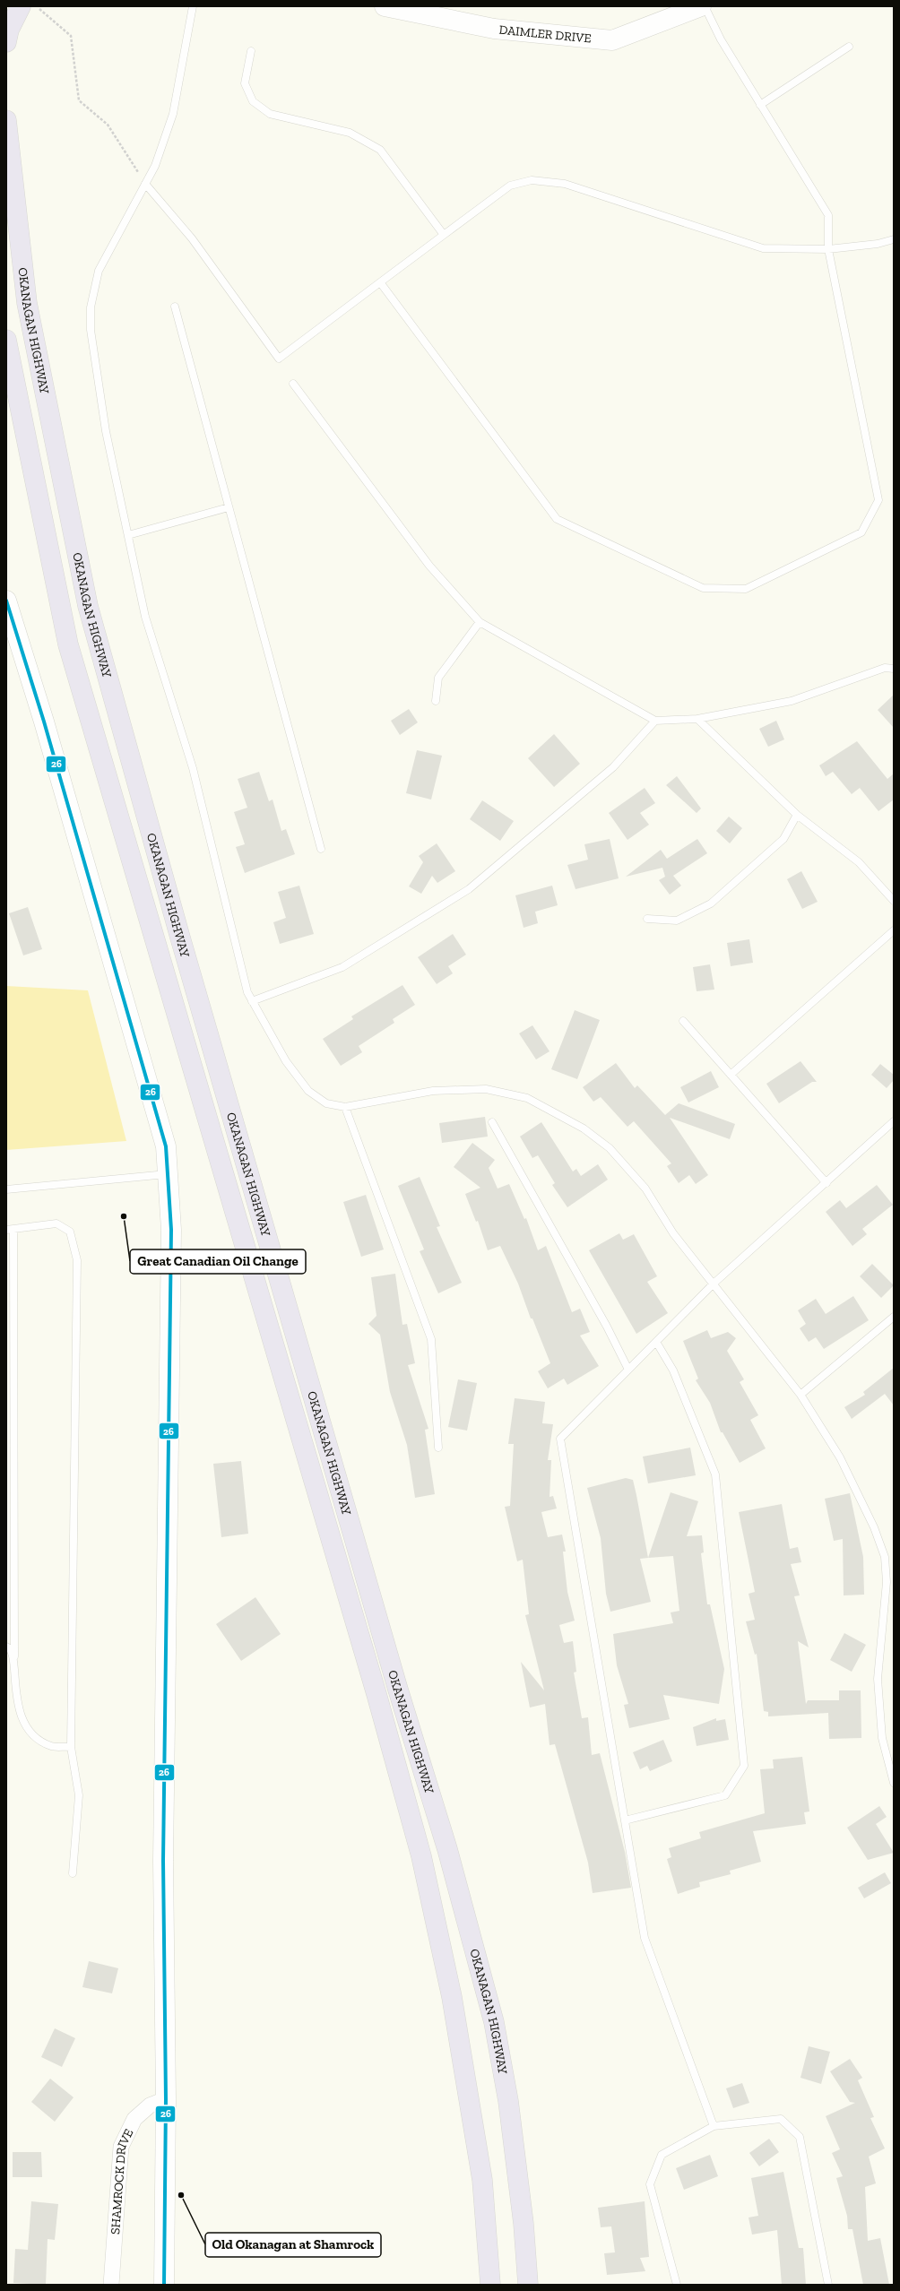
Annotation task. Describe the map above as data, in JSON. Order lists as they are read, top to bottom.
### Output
{
  "streets": {
    "highway": ["OKANAGAN HIGHWAY"],
    "street": ["DAIMLER DRIVE", "SHAMROCK DRIVE"]
  },
  "places": ["Great Canadian Oil Change", "Old Okanagan at Shamrock"],
  "lines": ["transit line 26"]
}
